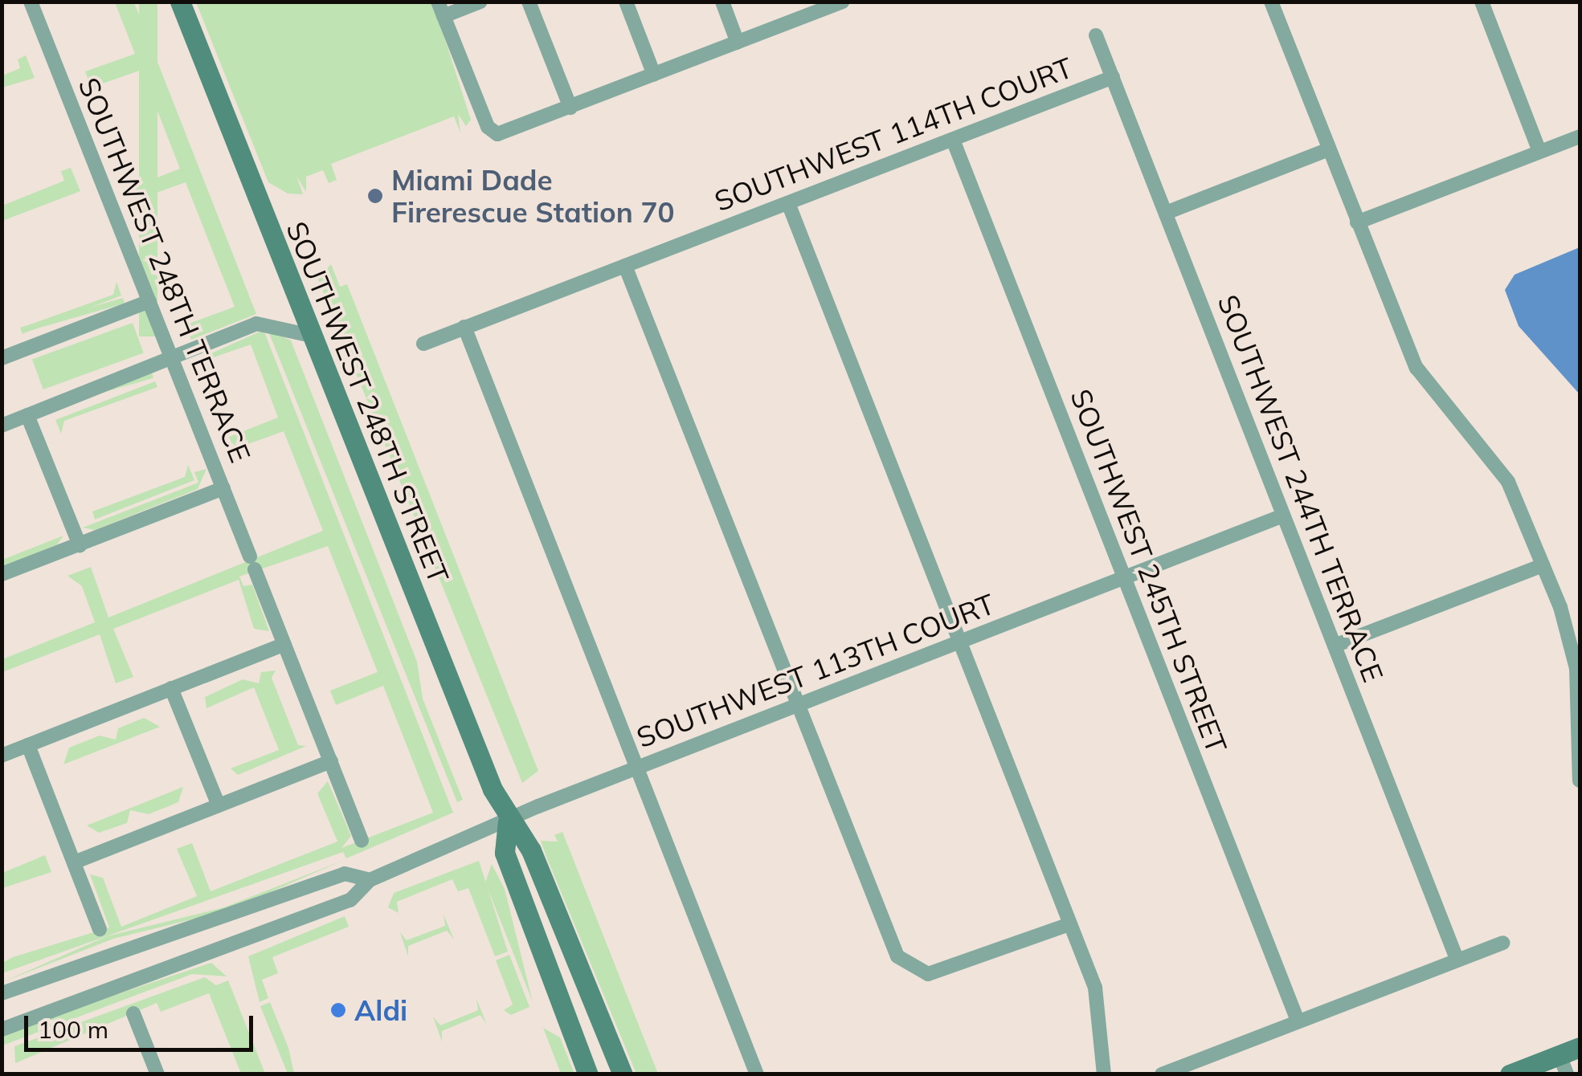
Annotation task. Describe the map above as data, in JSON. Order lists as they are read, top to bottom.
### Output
{
  "streets": {
    "street": [
      "SOUTHWEST 114TH COURT",
      "SOUTHWEST 248TH TERRACE",
      "SOUTHWEST 248TH STREET",
      "SOUTHWEST 244TH TERRACE",
      "SOUTHWEST 245TH STREET",
      "SOUTHWEST 113TH COURT"
    ]
  },
  "crossings": [
    ["SOUTHWEST 114TH COURT", "SOUTHWEST 244TH TERRACE"],
    ["SOUTHWEST 114TH COURT", "SOUTHWEST 245TH STREET"],
    ["SOUTHWEST 248TH STREET", "SOUTHWEST 113TH COURT"],
    ["SOUTHWEST 244TH TERRACE", "SOUTHWEST 113TH COURT"],
    ["SOUTHWEST 245TH STREET", "SOUTHWEST 113TH COURT"]
  ],
  "places": ["Miami Dade Firerescue Station 70", "Aldi"],
  "scale_bar": "100 m"
}
